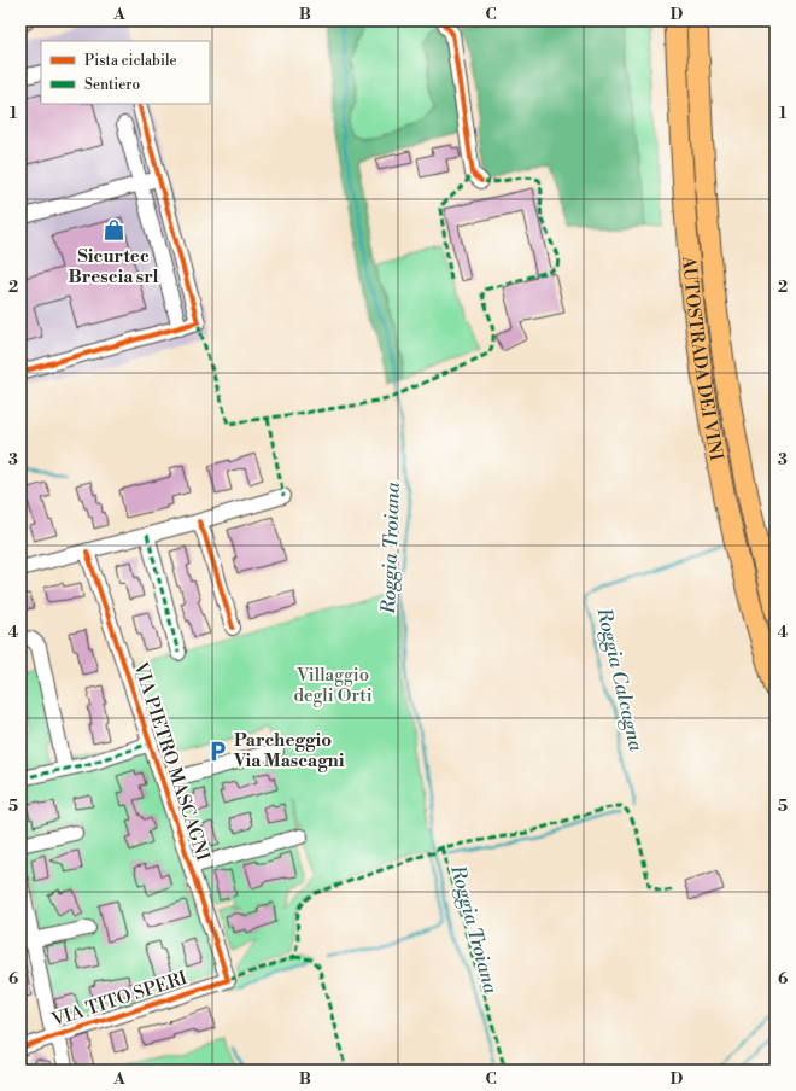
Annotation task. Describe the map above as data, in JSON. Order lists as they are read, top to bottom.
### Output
{
  "streets": {
    "highway": ["AUTOSTRADA DEI VINI"],
    "street": ["VIA PIETRO MASCAGNI", "VIA TITO SPERI"]
  },
  "crossings": [
    ["VIA PIETRO MASCAGNI", "VIA TITO SPERI"]
  ],
  "water": ["Roggia Troiana", "Roggia Calcagna"],
  "parks": ["Villaggio degli Orti"],
  "places": {
    "shop": ["Sicurtec Brescia srl"],
    "parking": ["Parcheggio Via Mascagni"]
  },
  "legend": ["Pista ciclabile", "Sentiero"],
  "grid": {
    "columns": [
      "A",
      "B",
      "C",
      "D"
    ],
    "rows": [
      "1",
      "2",
      "3",
      "4",
      "5",
      "6"
    ]
  }
}
